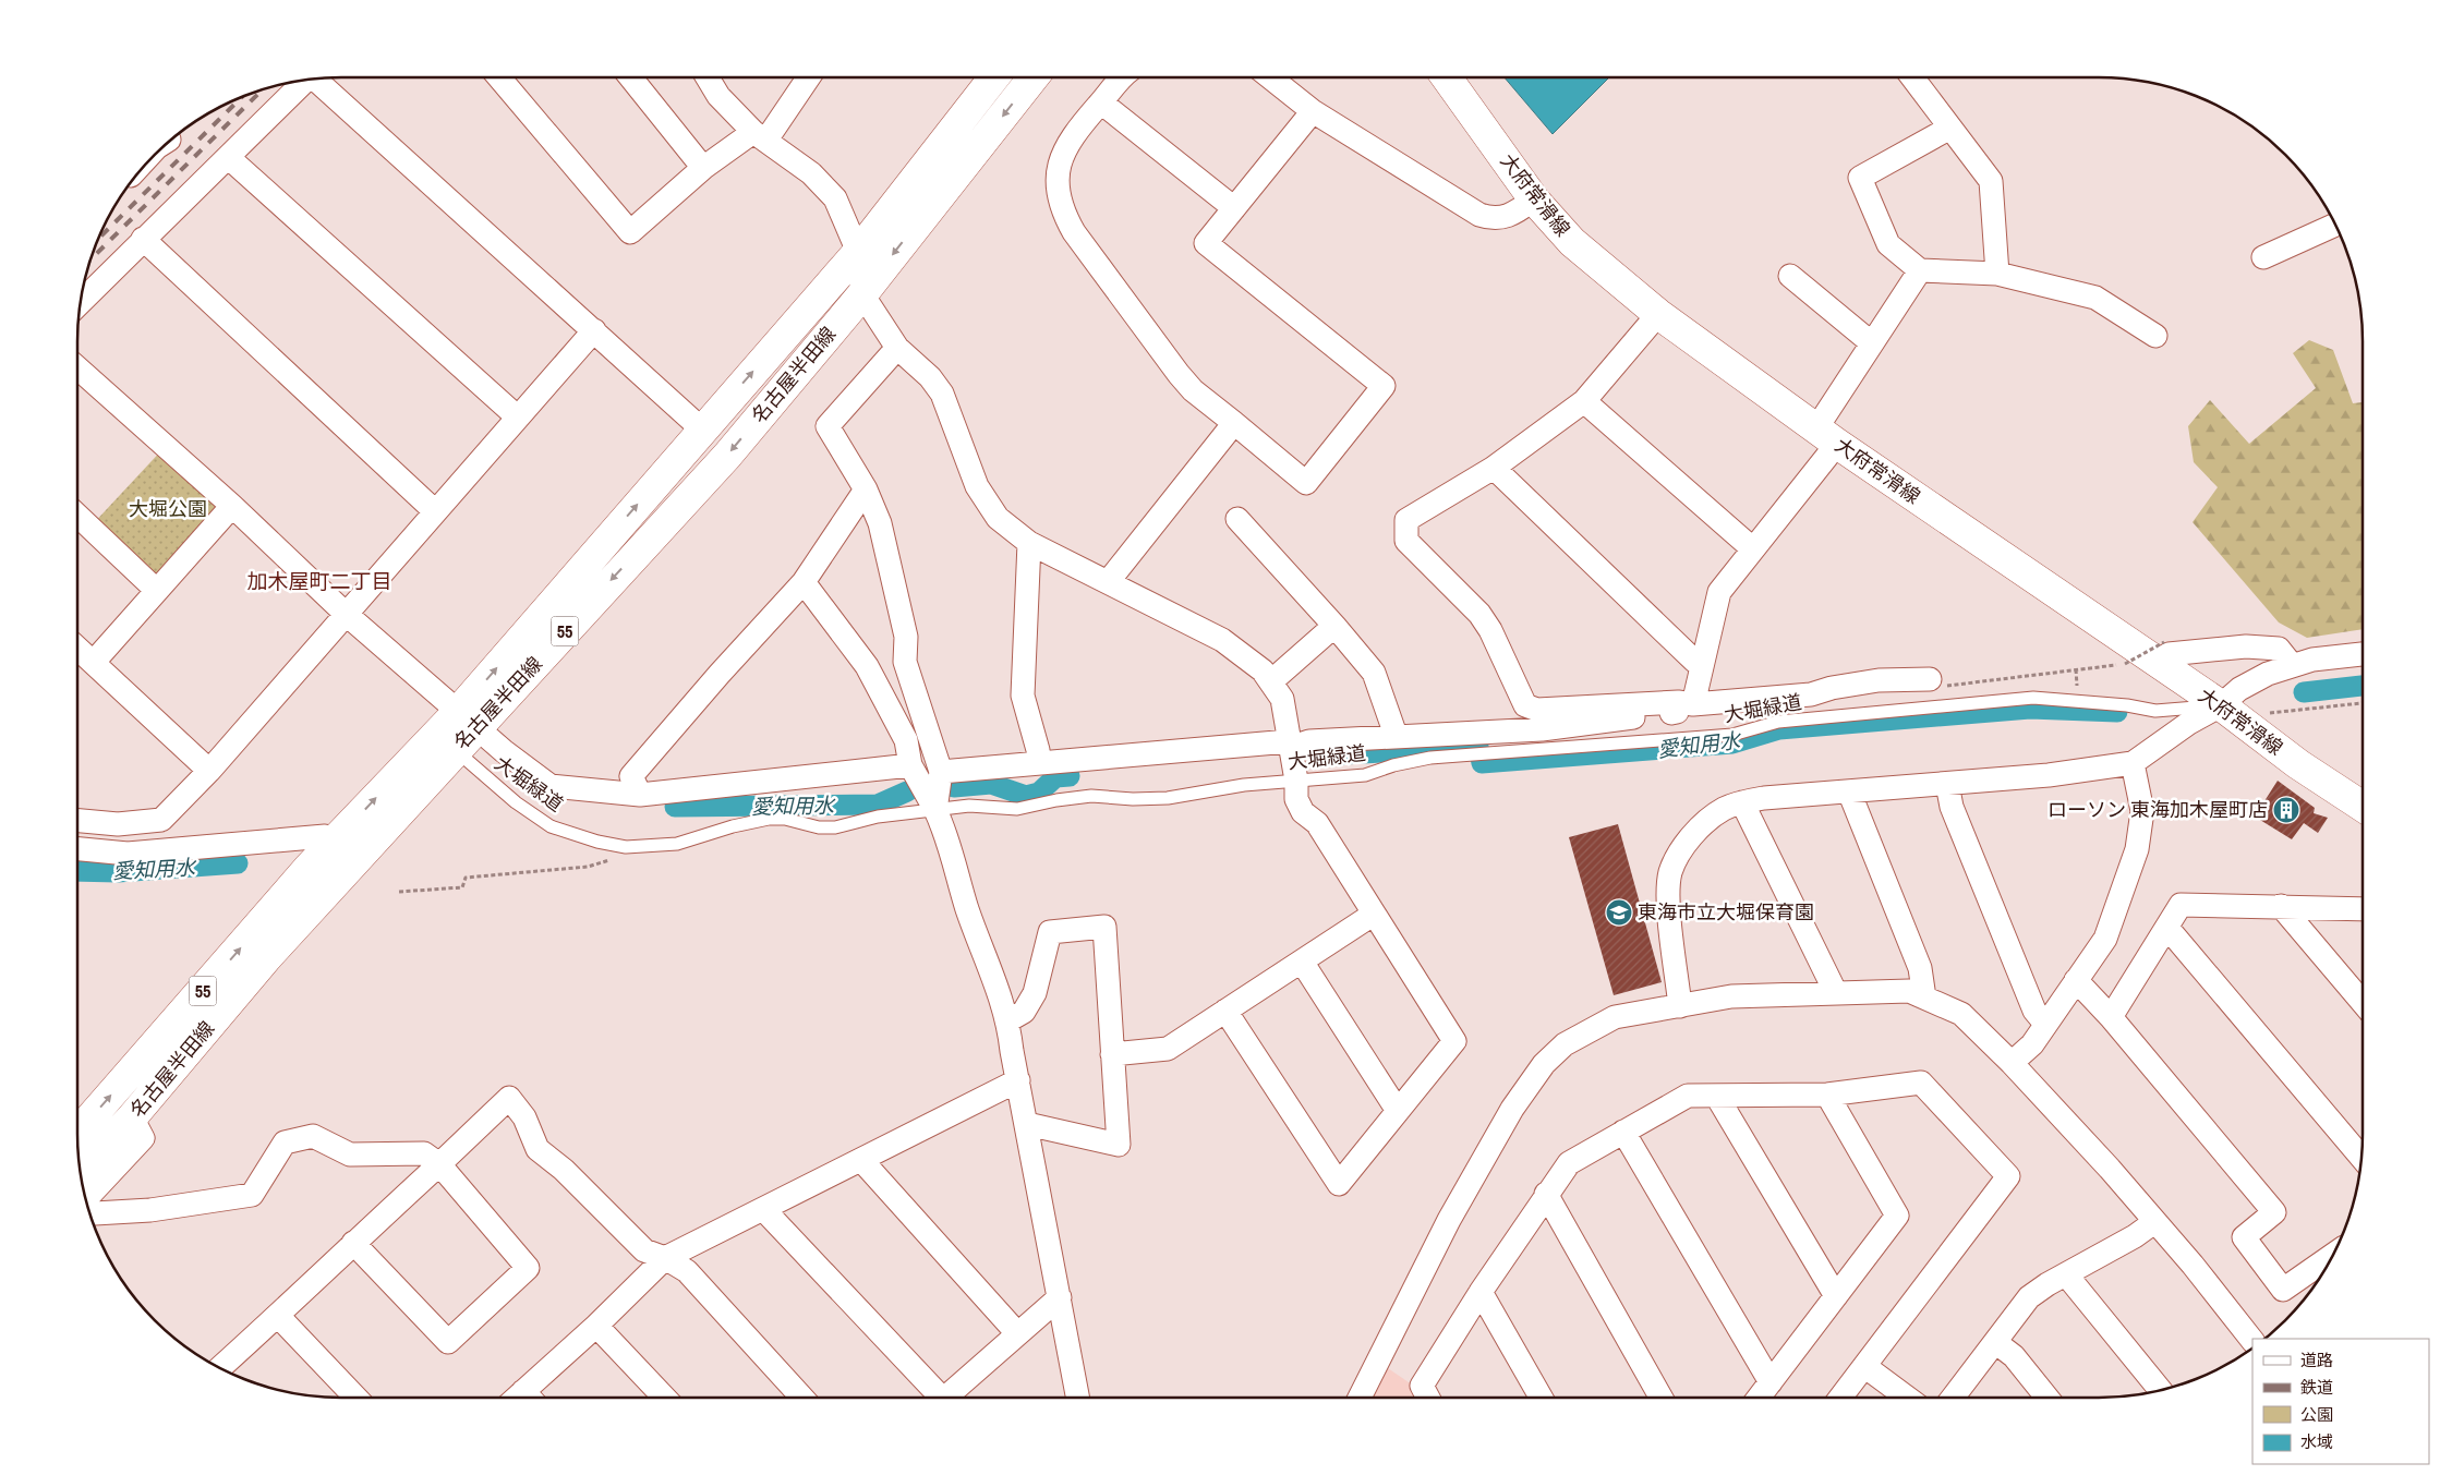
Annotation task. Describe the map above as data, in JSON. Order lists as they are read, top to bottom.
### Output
{
  "streets": {
    "main road": ["大府常滑線", "名古屋半田線", "55"],
    "lane": ["大堀緑道"]
  },
  "crossings": [
    ["大府常滑線", "大堀緑道"]
  ],
  "districts": ["加木屋町二丁目"],
  "water": ["愛知用水"],
  "parks": ["大堀公園"],
  "places": {
    "building": ["ローソン 東海加木屋町店"],
    "school or university": ["東海市立大堀保育園"]
  },
  "legend": [
    "道路",
    "鉄道",
    "公園",
    "水域"
  ]
}
